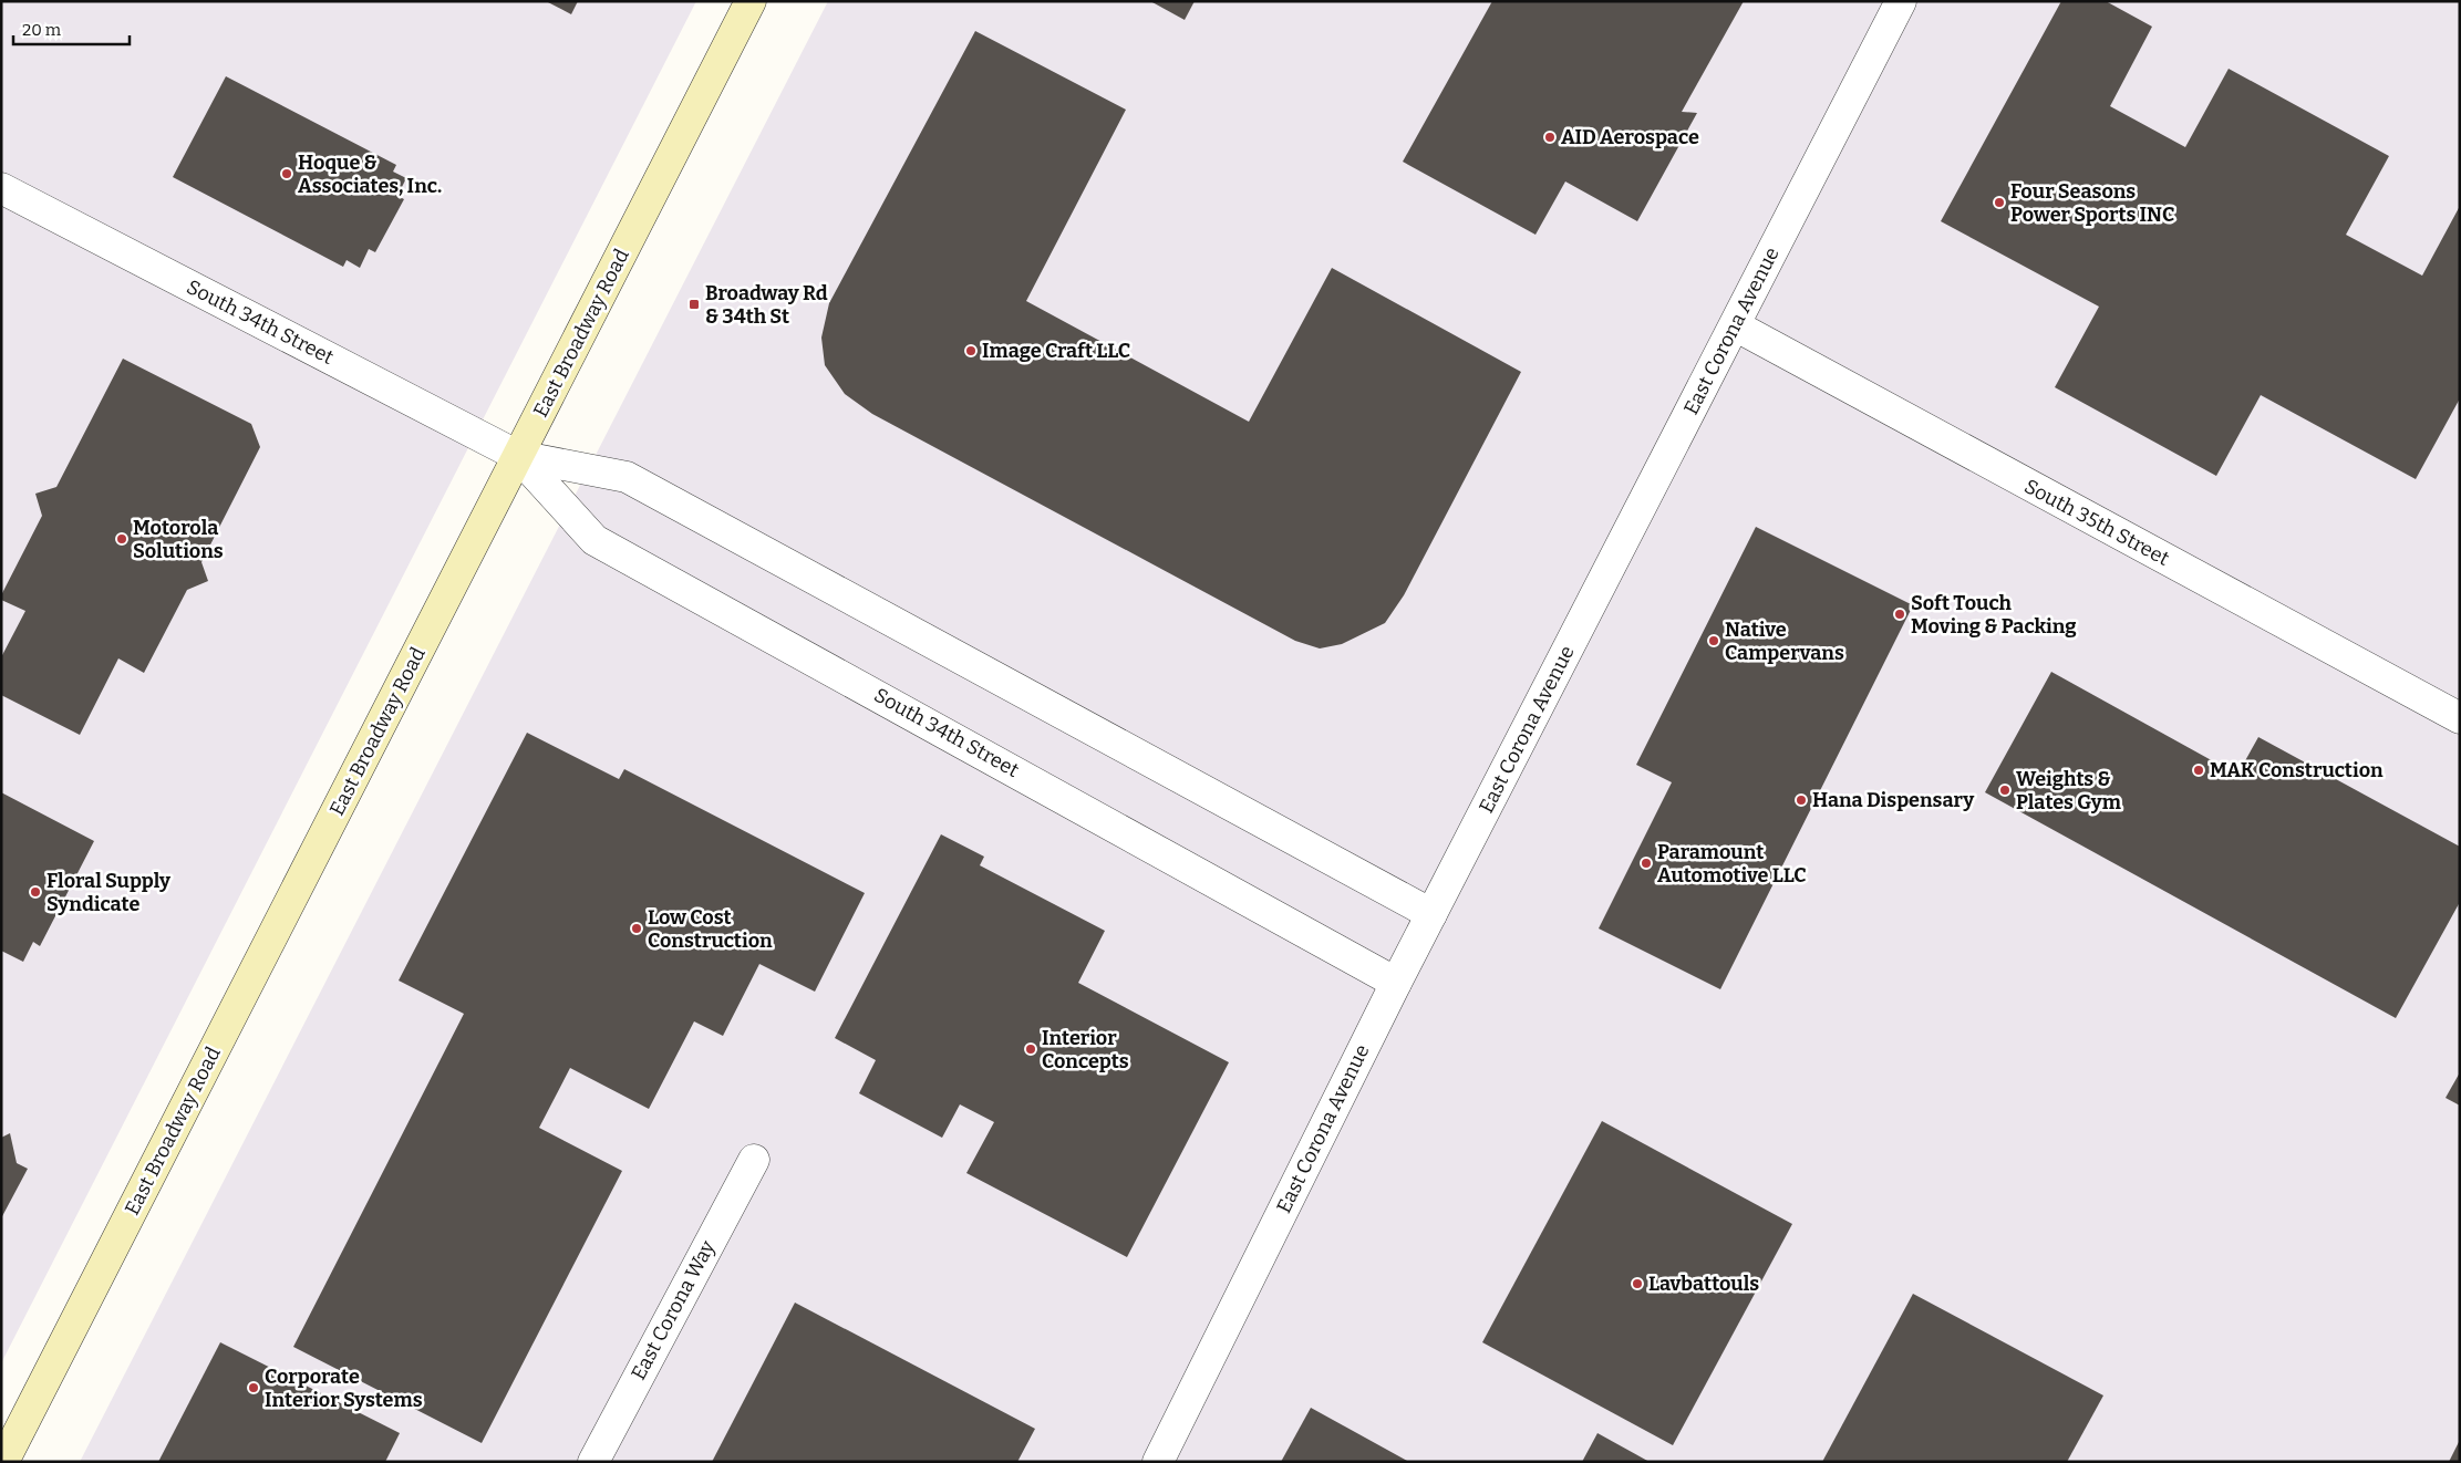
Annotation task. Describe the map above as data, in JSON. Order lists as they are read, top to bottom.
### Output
{
  "streets": {
    "main road": ["East Broadway Road"],
    "street": [
      "South 34th Street",
      "East Corona Avenue",
      "South 35th Street",
      "East Corona Way"
    ]
  },
  "crossings": [
    ["South 34th Street", "East Corona Avenue"],
    ["South 34th Street", "East Broadway Road"],
    ["East Corona Avenue", "South 35th Street"]
  ],
  "places": {
    "other": [
      "AID Aerospace",
      "Hoque & Associates, Inc.",
      "Four Seasons Power Sports INC",
      "Image Craft LLC",
      "Motorola Solutions",
      "Soft Touch Moving & Packing",
      "Native Campervans",
      "MAK Construction",
      "Weights & Plates Gym",
      "Hana Dispensary",
      "Paramount Automotive LLC",
      "Floral Supply Syndicate",
      "Low Cost Construction",
      "Interior Concepts",
      "Lavbattouls",
      "Corporate Interior Systems"
    ],
    "transit": ["Broadway Rd & 34th St"]
  },
  "scale_bar": "20 m"
}
